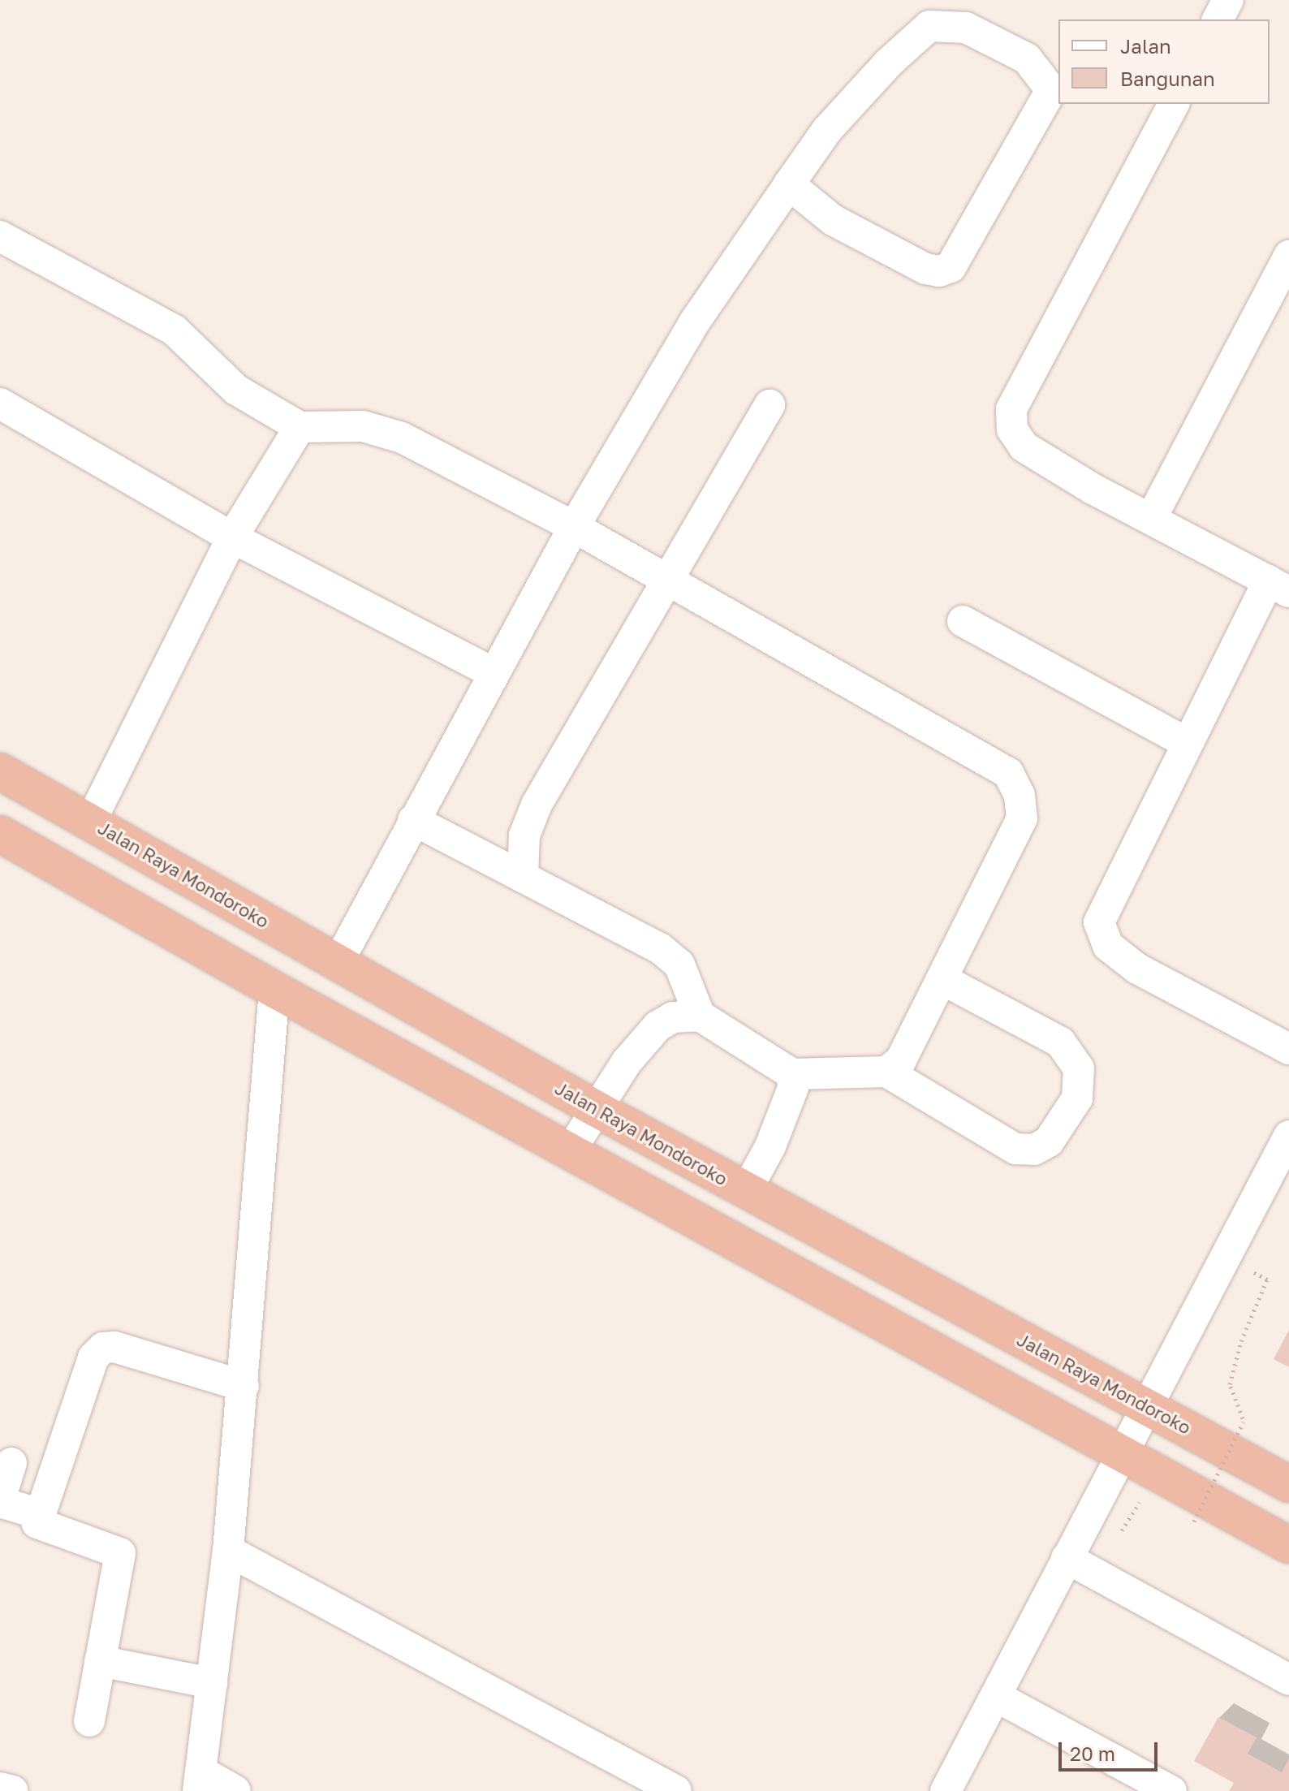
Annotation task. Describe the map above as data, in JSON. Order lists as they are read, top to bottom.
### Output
{
  "streets": {
    "highway": ["Jalan Raya Mondoroko"]
  },
  "legend": ["Jalan", "Bangunan"],
  "scale_bar": "20 m"
}
